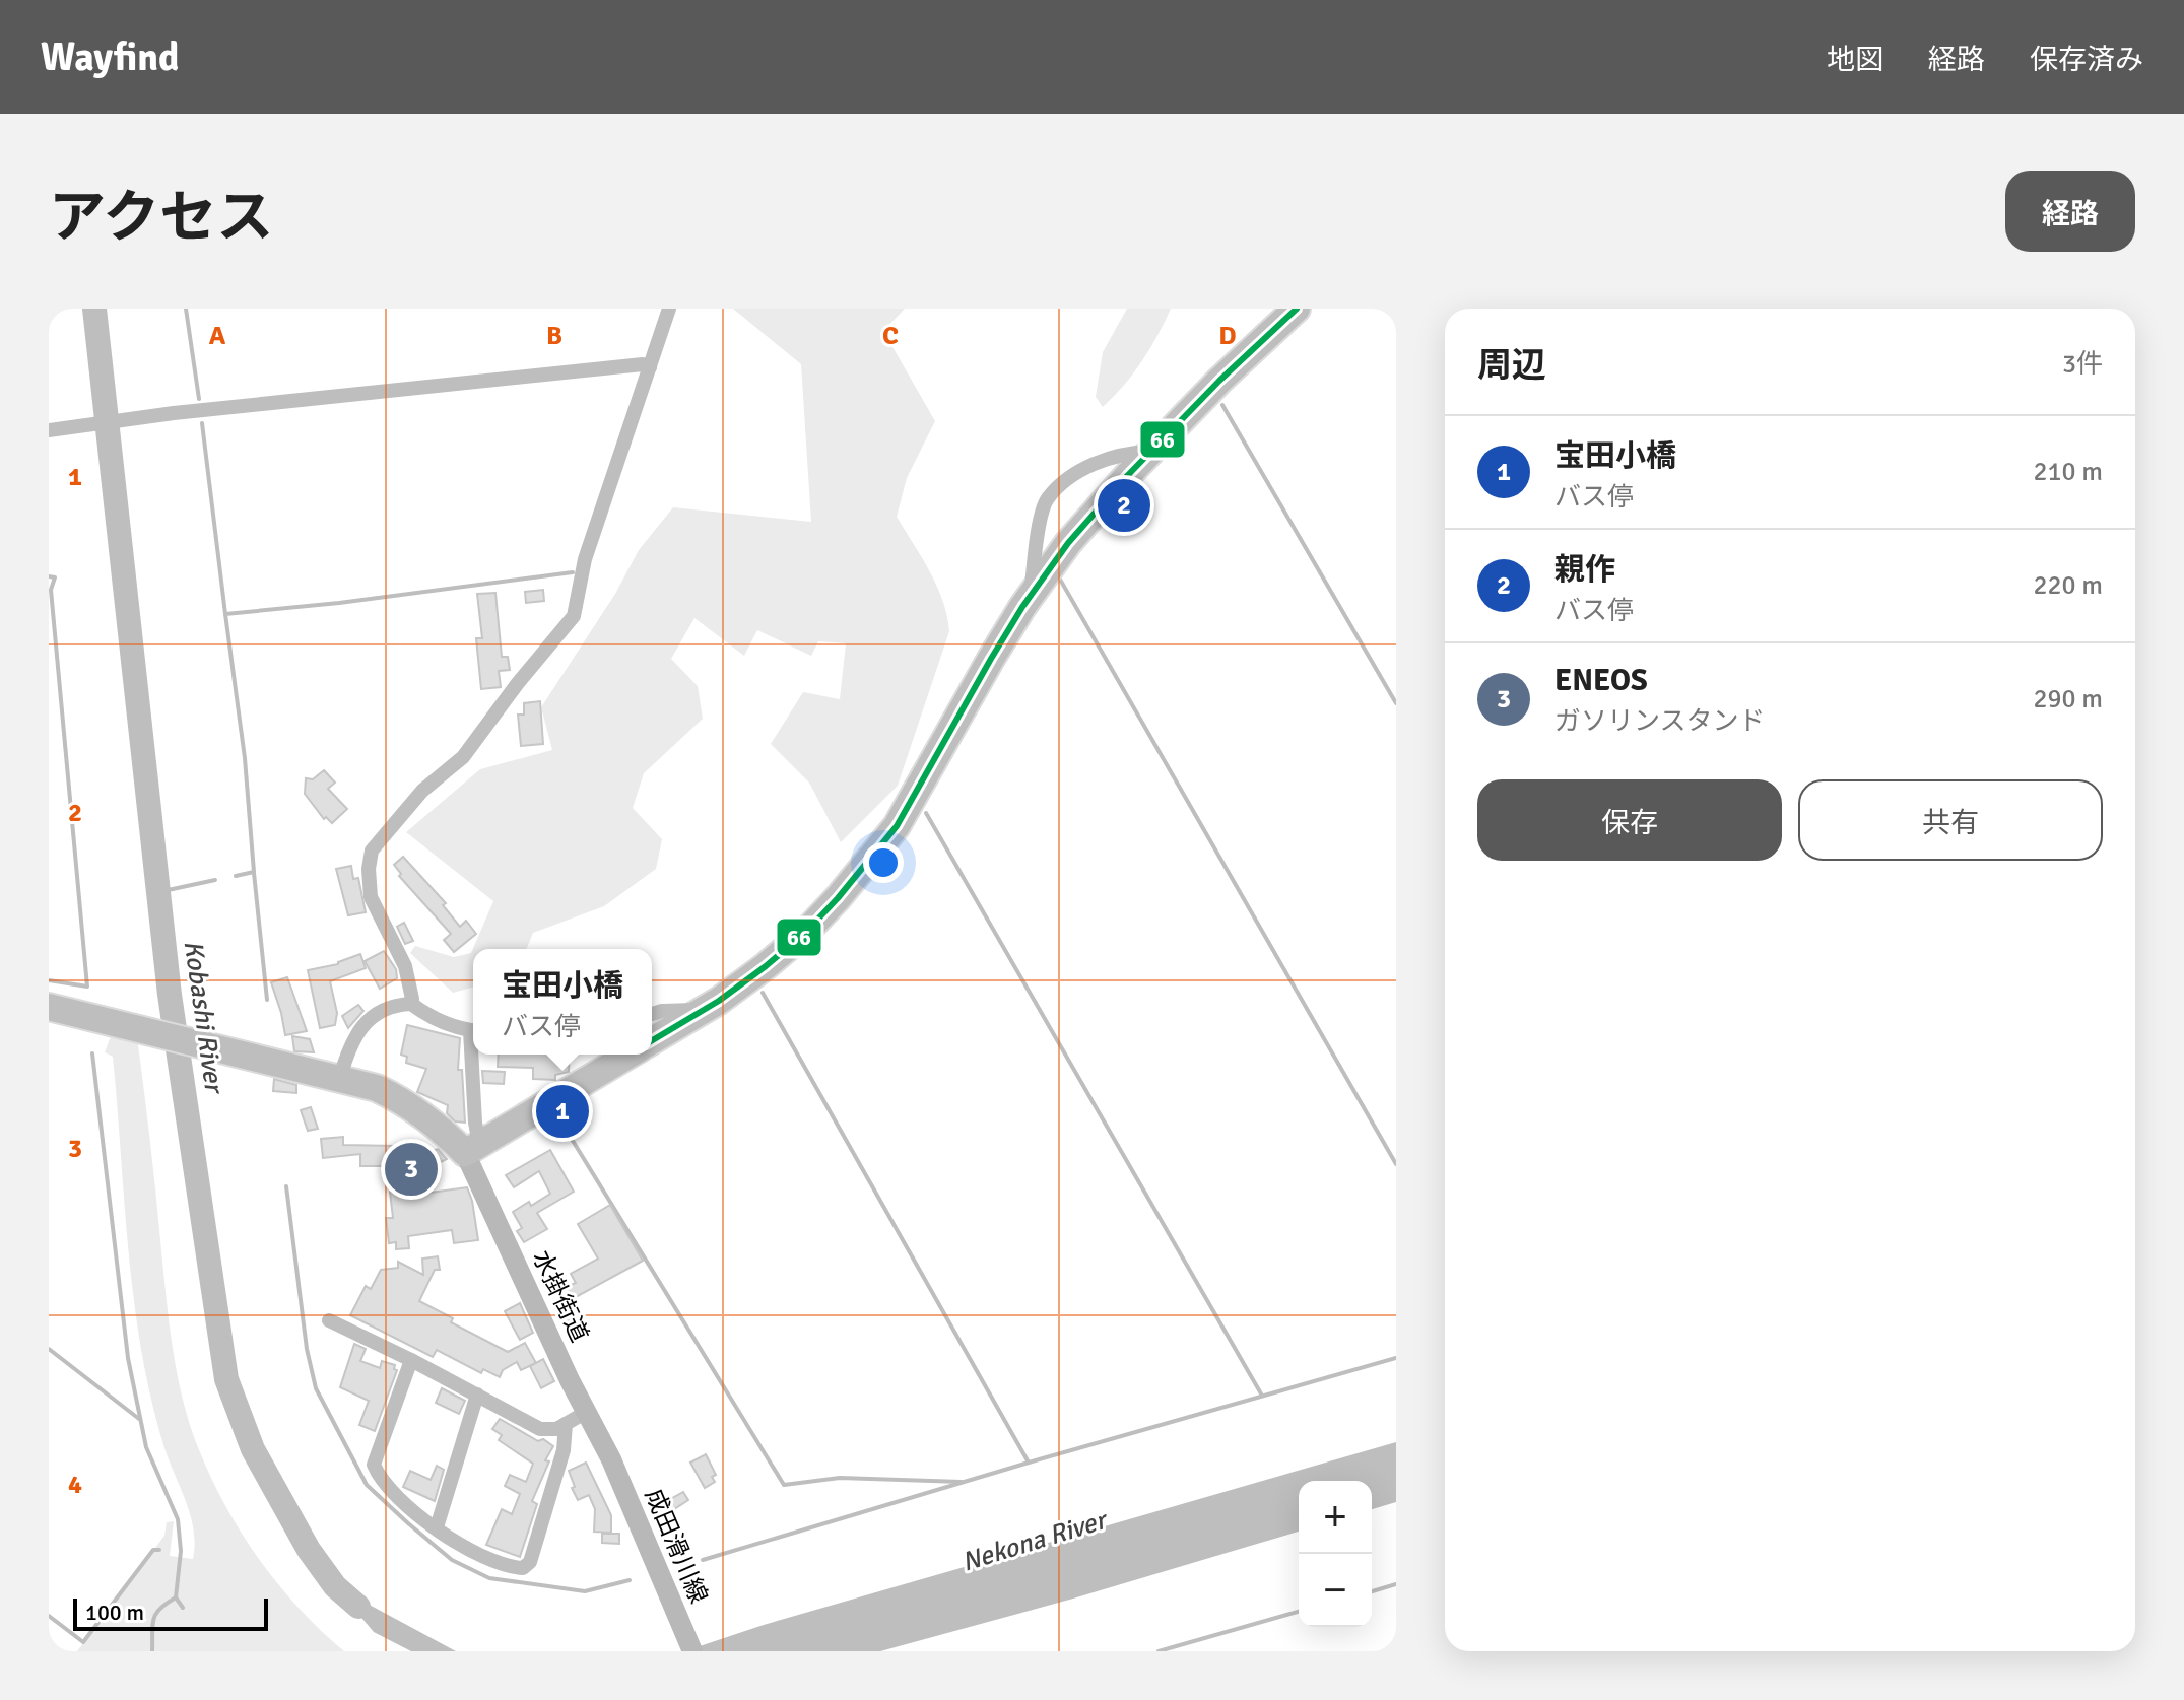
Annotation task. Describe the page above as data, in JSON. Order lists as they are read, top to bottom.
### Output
{
  "streets": {
    "main road": ["水掛街道", "成田滑川線"]
  },
  "crossings": [
    ["水掛街道", "成田滑川線"]
  ],
  "water": ["Kobashi River", "Nekona River"],
  "lines": ["transit line 66"],
  "scale_bar": "100 m",
  "page": {
    "header": "Wayfind",
    "nav": ["地図", "経路", "保存済み"],
    "title": "アクセス",
    "buttons": [
      "経路",
      ["保存", "共有"]
    ],
    "heading": ["周辺", "3件"],
    "list": [
      {
        "mark": "1",
        "name": "宝田小橋",
        "note": "バス停",
        "value": "210 m"
      },
      {
        "mark": "2",
        "name": "親作",
        "note": "バス停",
        "value": "220 m"
      },
      {
        "mark": "3",
        "name": "ENEOS",
        "note": "ガソリンスタンド",
        "value": "290 m"
      }
    ],
    "pins": ["2", "1", "3"],
    "popup": ["宝田小橋", "バス停"],
    "map_buttons": ["+", "−"],
    "scale": "100 m"
  },
  "grid": {
    "columns": [
      "A",
      "B",
      "C",
      "D"
    ],
    "rows": [
      "1",
      "2",
      "3",
      "4"
    ]
  }
}
